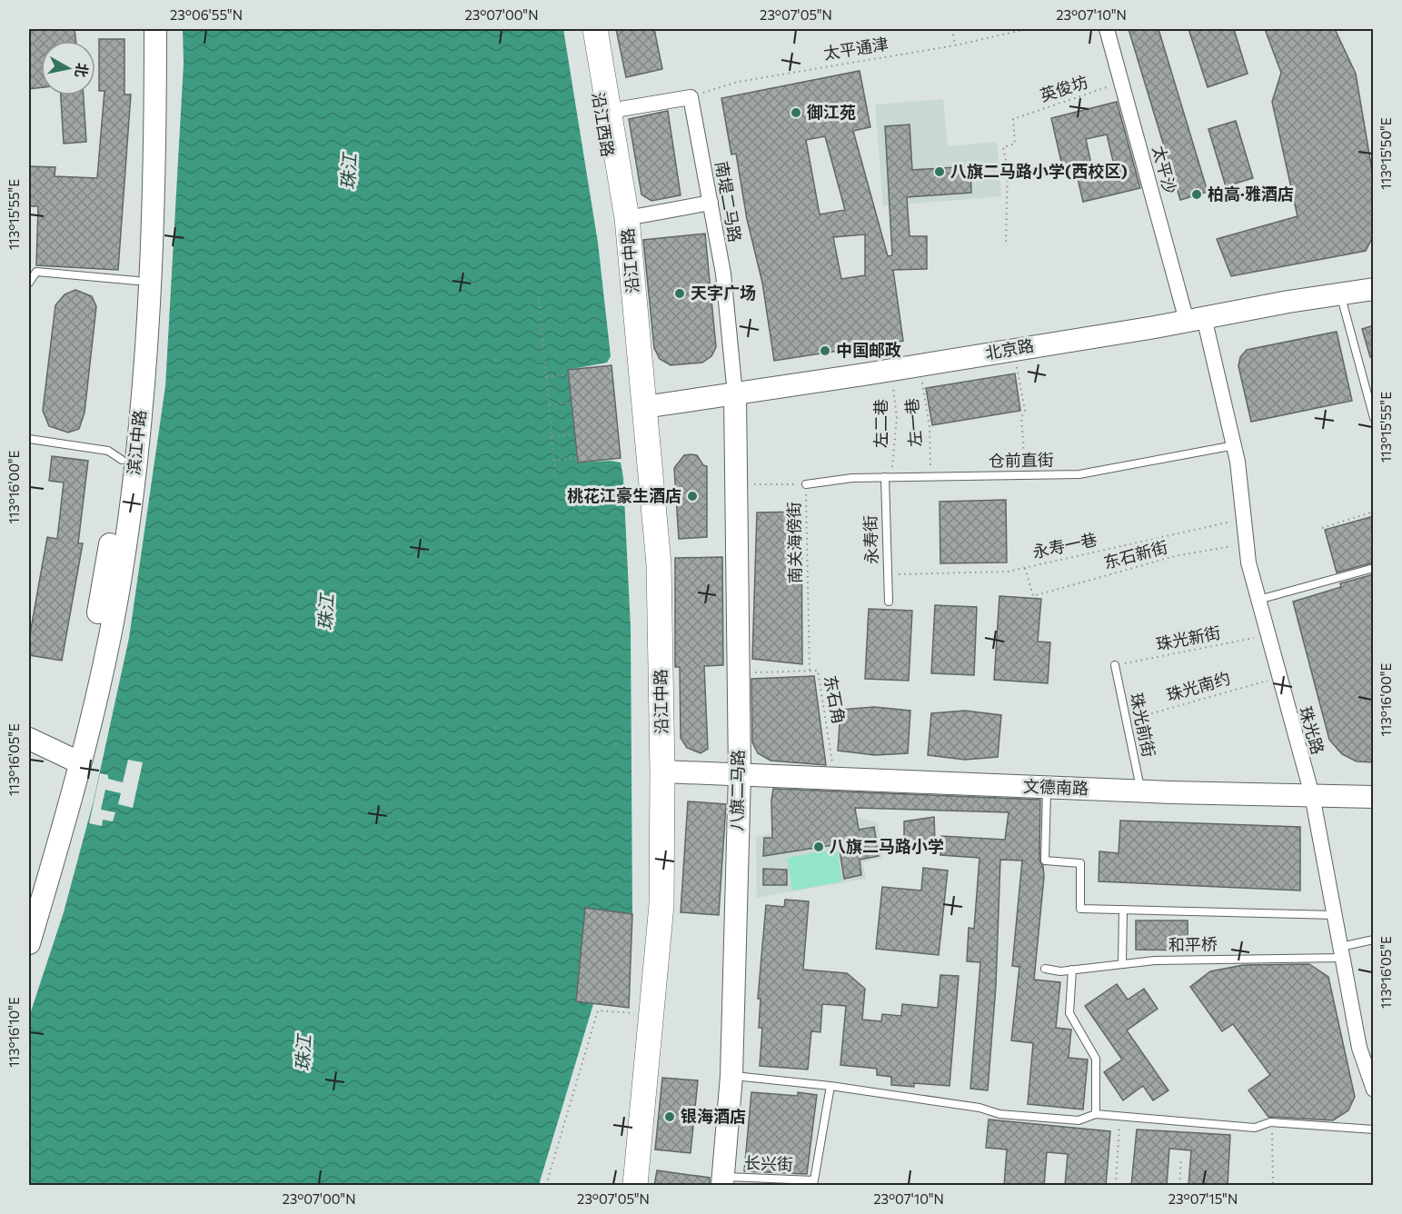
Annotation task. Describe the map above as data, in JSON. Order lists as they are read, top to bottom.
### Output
{
  "streets": {
    "main road": [
      "沿江西路",
      "沿江中路",
      "北京路",
      "滨江中路",
      "文德南路",
      "八旗二马路"
    ],
    "street": ["太平沙", "南堤二马路", "珠光路"],
    "lane": [
      "仓前直街",
      "永寿街",
      "珠光前街",
      "和平桥",
      "长兴街"
    ],
    "path": [
      "太平通津",
      "英俊坊",
      "左一巷",
      "左二巷",
      "南关海傍街",
      "永寿一巷",
      "东石新街",
      "珠光新街",
      "珠光南约",
      "东石角"
    ]
  },
  "crossings": [
    ["太平通津", "南堤二马路"],
    ["英俊坊", "太平沙"],
    ["沿江西路", "沿江中路"],
    ["太平沙", "北京路"],
    ["太平沙", "珠光路"],
    ["南堤二马路", "北京路"],
    ["南堤二马路", "八旗二马路"],
    ["沿江中路", "北京路"],
    ["沿江中路", "文德南路"],
    ["北京路", "左一巷"],
    ["北京路", "左二巷"],
    ["北京路", "珠光路"],
    ["北京路", "八旗二马路"],
    ["左一巷", "仓前直街"],
    ["左二巷", "仓前直街"],
    ["左二巷", "永寿街"],
    ["仓前直街", "永寿街"],
    ["仓前直街", "南关海傍街"],
    ["仓前直街", "珠光路"],
    ["永寿街", "永寿一巷"],
    ["南关海傍街", "东石角"],
    ["南关海傍街", "八旗二马路"],
    ["永寿一巷", "东石新街"],
    ["永寿一巷", "珠光路"],
    ["东石新街", "珠光路"],
    ["珠光新街", "珠光前街"],
    ["珠光新街", "珠光路"],
    ["珠光南约", "珠光前街"],
    ["珠光南约", "珠光路"],
    ["东石角", "文德南路"],
    ["东石角", "八旗二马路"],
    ["珠光前街", "文德南路"],
    ["珠光路", "文德南路"],
    ["珠光路", "和平桥"],
    ["文德南路", "八旗二马路"],
    ["八旗二马路", "长兴街"]
  ],
  "water": ["珠江"],
  "places": [
    "御江苑",
    "八旗二马路小学(西校区)",
    "柏高·雅酒店",
    "天字广场",
    "中国邮政",
    "桃花江豪生酒店",
    "八旗二马路小学",
    "银海酒店"
  ],
  "north": "right",
  "coordinates": [
    "23°06'55\"N",
    "23°07'00\"N",
    "23°07'05\"N",
    "23°07'10\"N",
    "113°15'50\"E",
    "113°15'55\"E",
    "113°16'00\"E",
    "113°16'05\"E",
    "113°16'10\"E",
    "23°07'15\"N"
  ]
}
